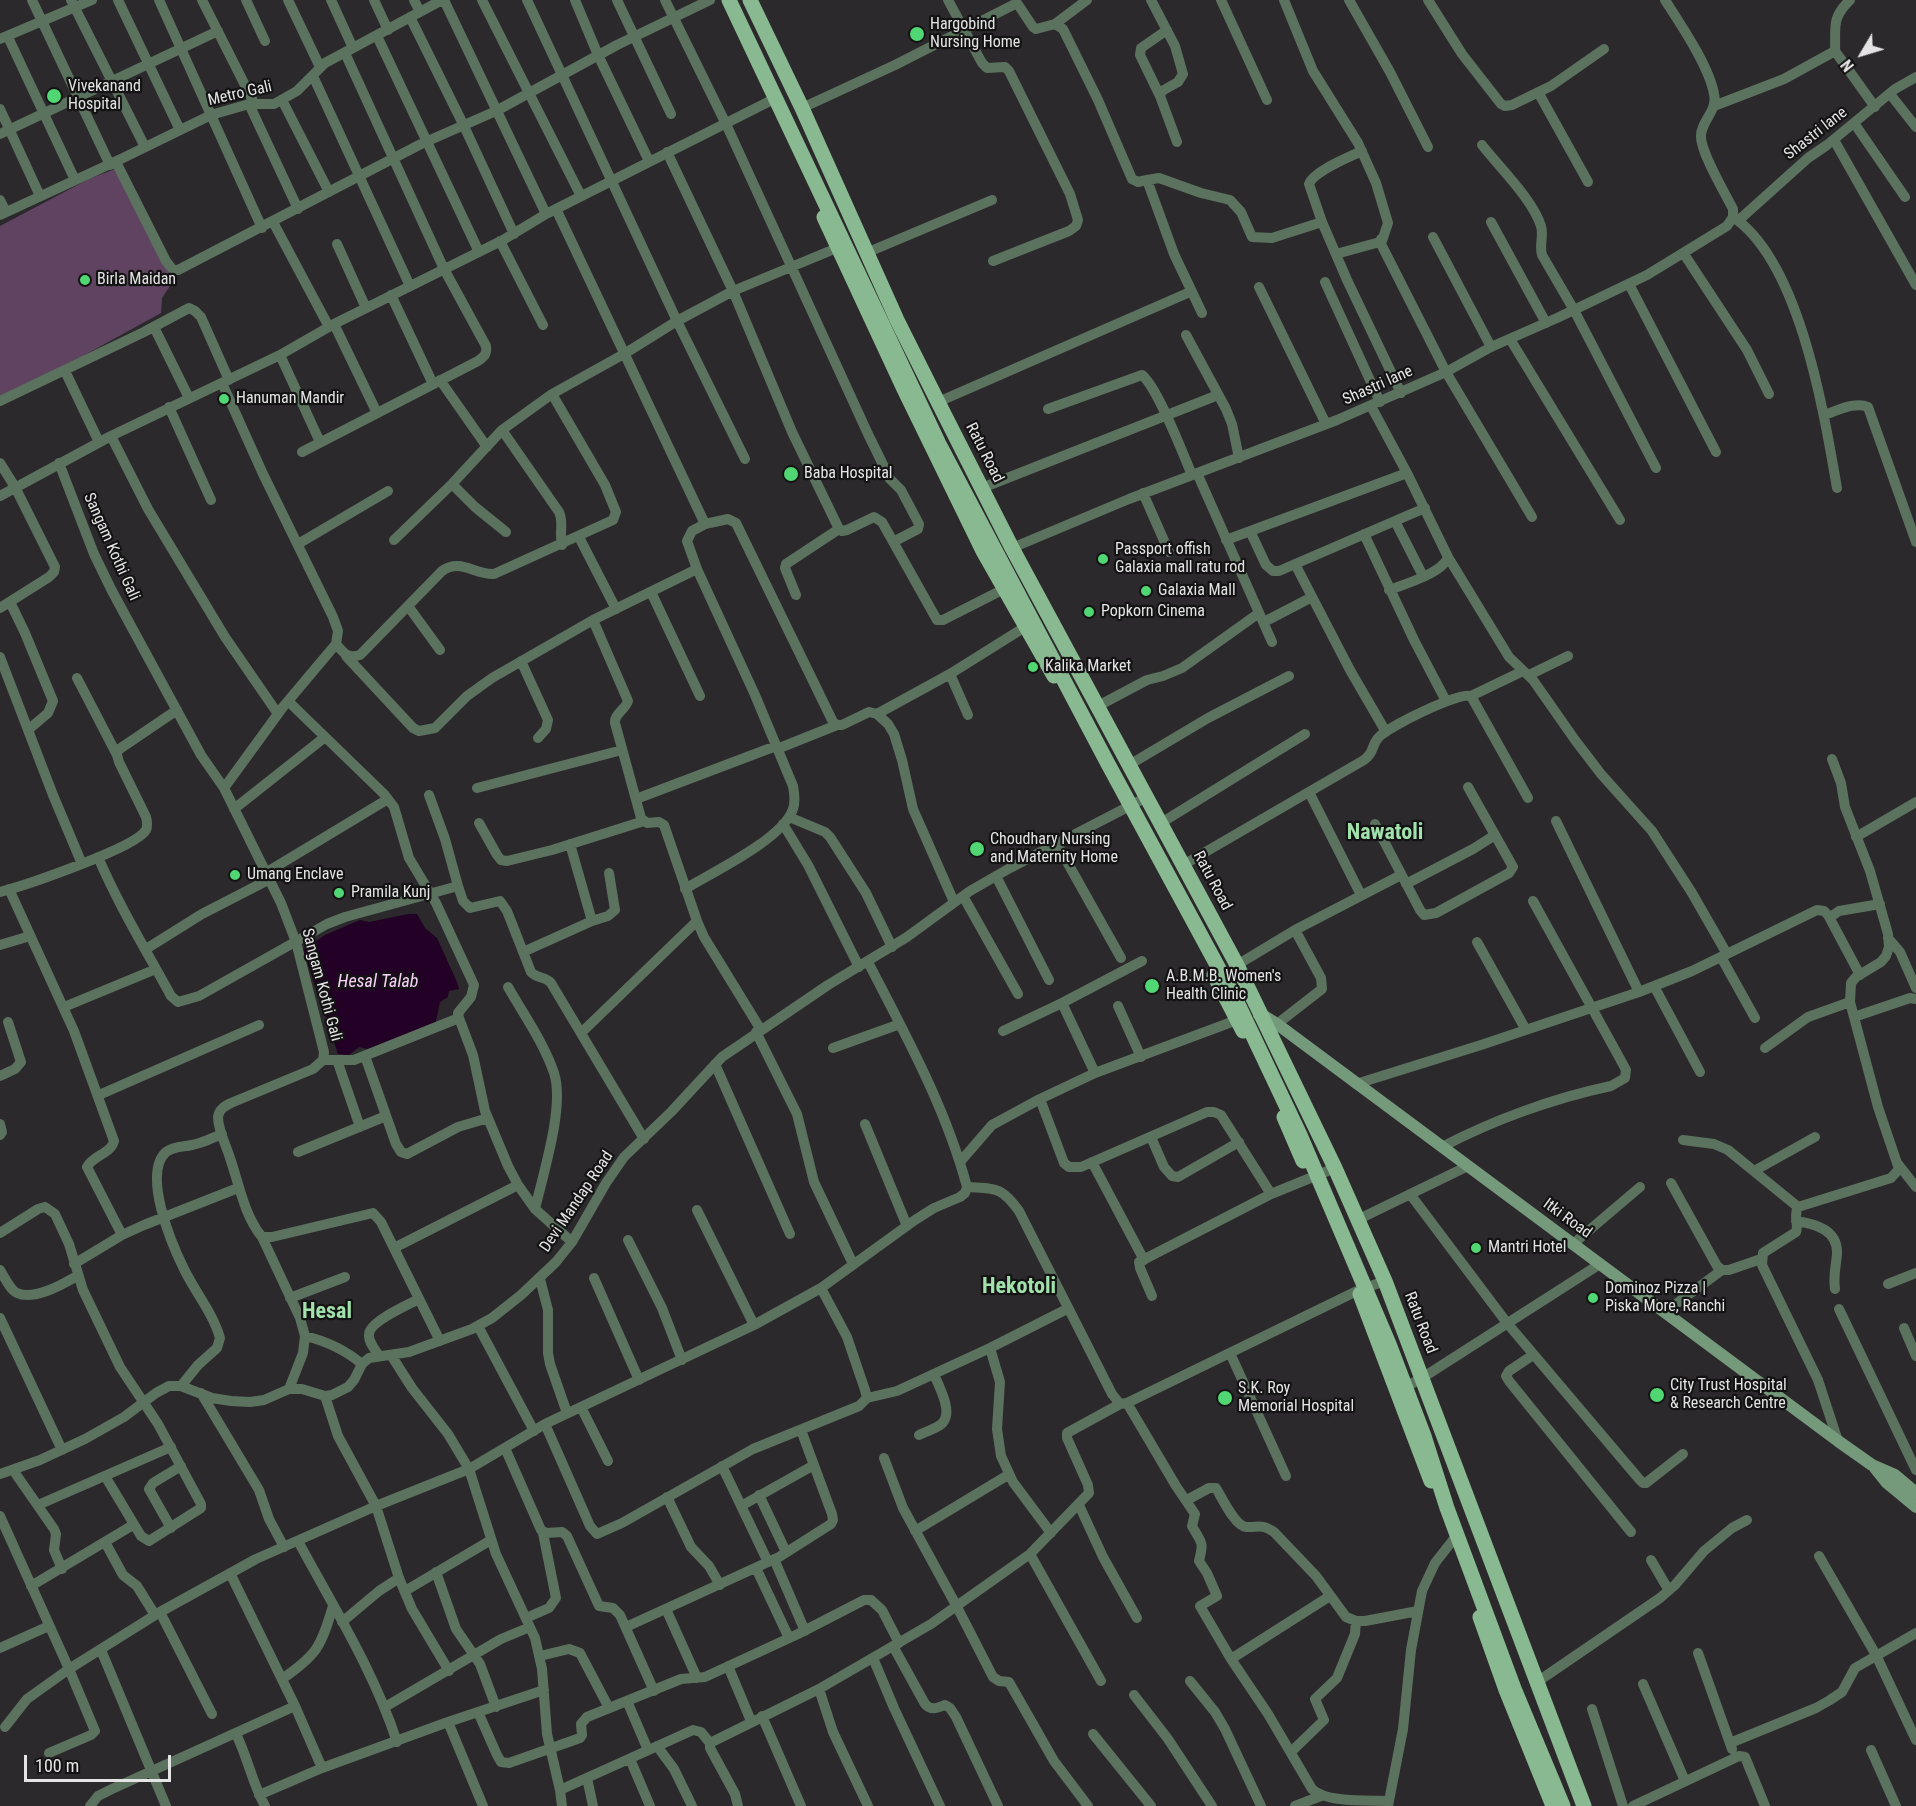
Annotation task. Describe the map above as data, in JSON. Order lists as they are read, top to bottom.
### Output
{
  "streets": {
    "main road": ["Ratu Road"],
    "street": [
      "Metro Gali",
      "Shastri lane",
      "Sangam Kothi Gali",
      "Devi Mandap Road",
      "Itki Road"
    ]
  },
  "crossings": [
    ["Shastri lane", "Ratu Road"],
    ["Ratu Road", "Devi Mandap Road"],
    ["Ratu Road", "Itki Road"]
  ],
  "districts": ["Nawatoli", "Hekotoli", "Hesal"],
  "water": ["Hesal Talab"],
  "places": [
    "Hargobind Nursing Home",
    "Vivekanand Hospital",
    "Birla Maidan",
    "Hanuman Mandir",
    "Baba Hospital",
    "Passport offish Galaxia mall ratu rod",
    "Galaxia Mall",
    "Popkorn Cinema",
    "Kalika Market",
    "Choudhary Nursing and Maternity Home",
    "Umang Enclave",
    "Pramila Kunj",
    "A.B.M.B. Women's Health Clinic",
    "Mantri Hotel",
    "Dominoz Pizza | Piska More, Ranchi",
    "City Trust Hospital & Research Centre",
    "S.K. Roy Memorial Hospital"
  ],
  "scale_bar": "100 m",
  "north": "bottom left"
}
